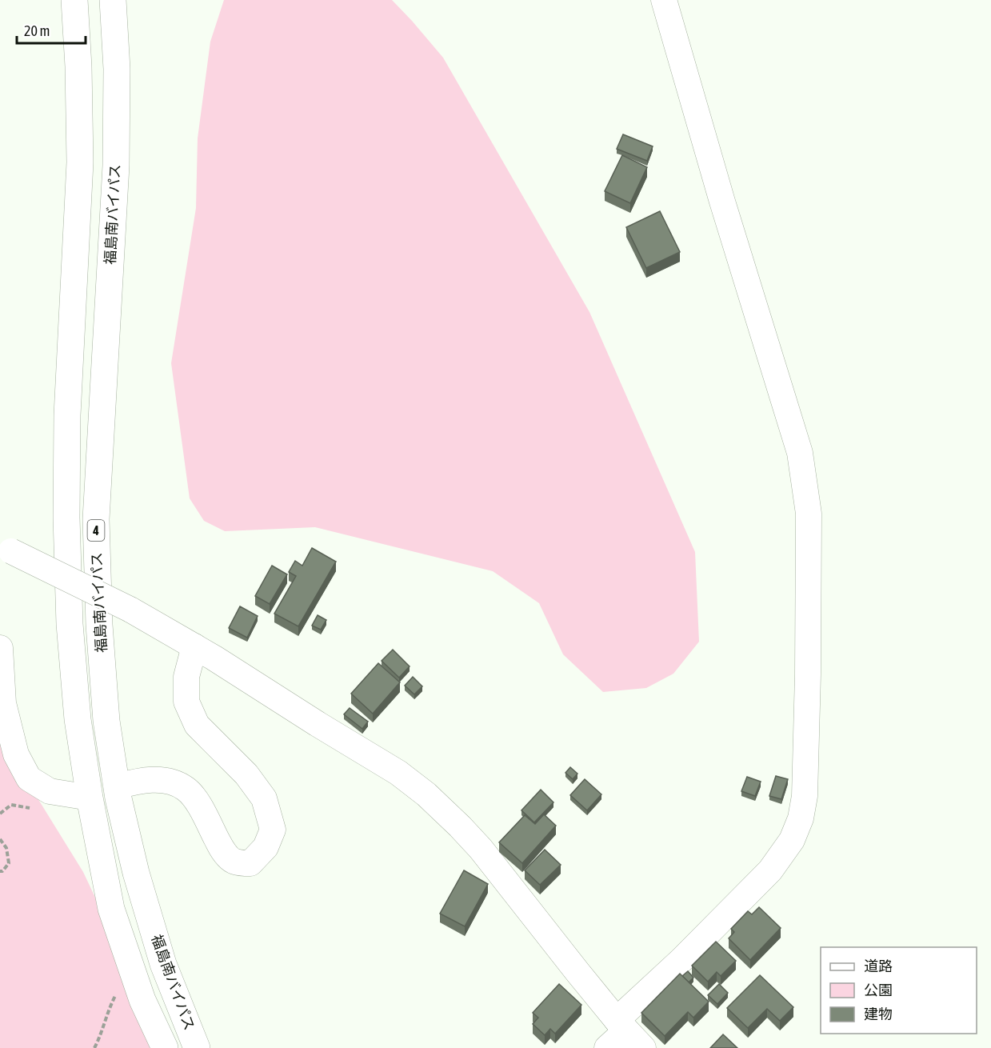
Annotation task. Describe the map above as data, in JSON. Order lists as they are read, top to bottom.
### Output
{
  "streets": {
    "highway": ["福島南バイパス", "4"]
  },
  "legend": ["道路", "公園", "建物"],
  "scale_bar": "20 m"
}
